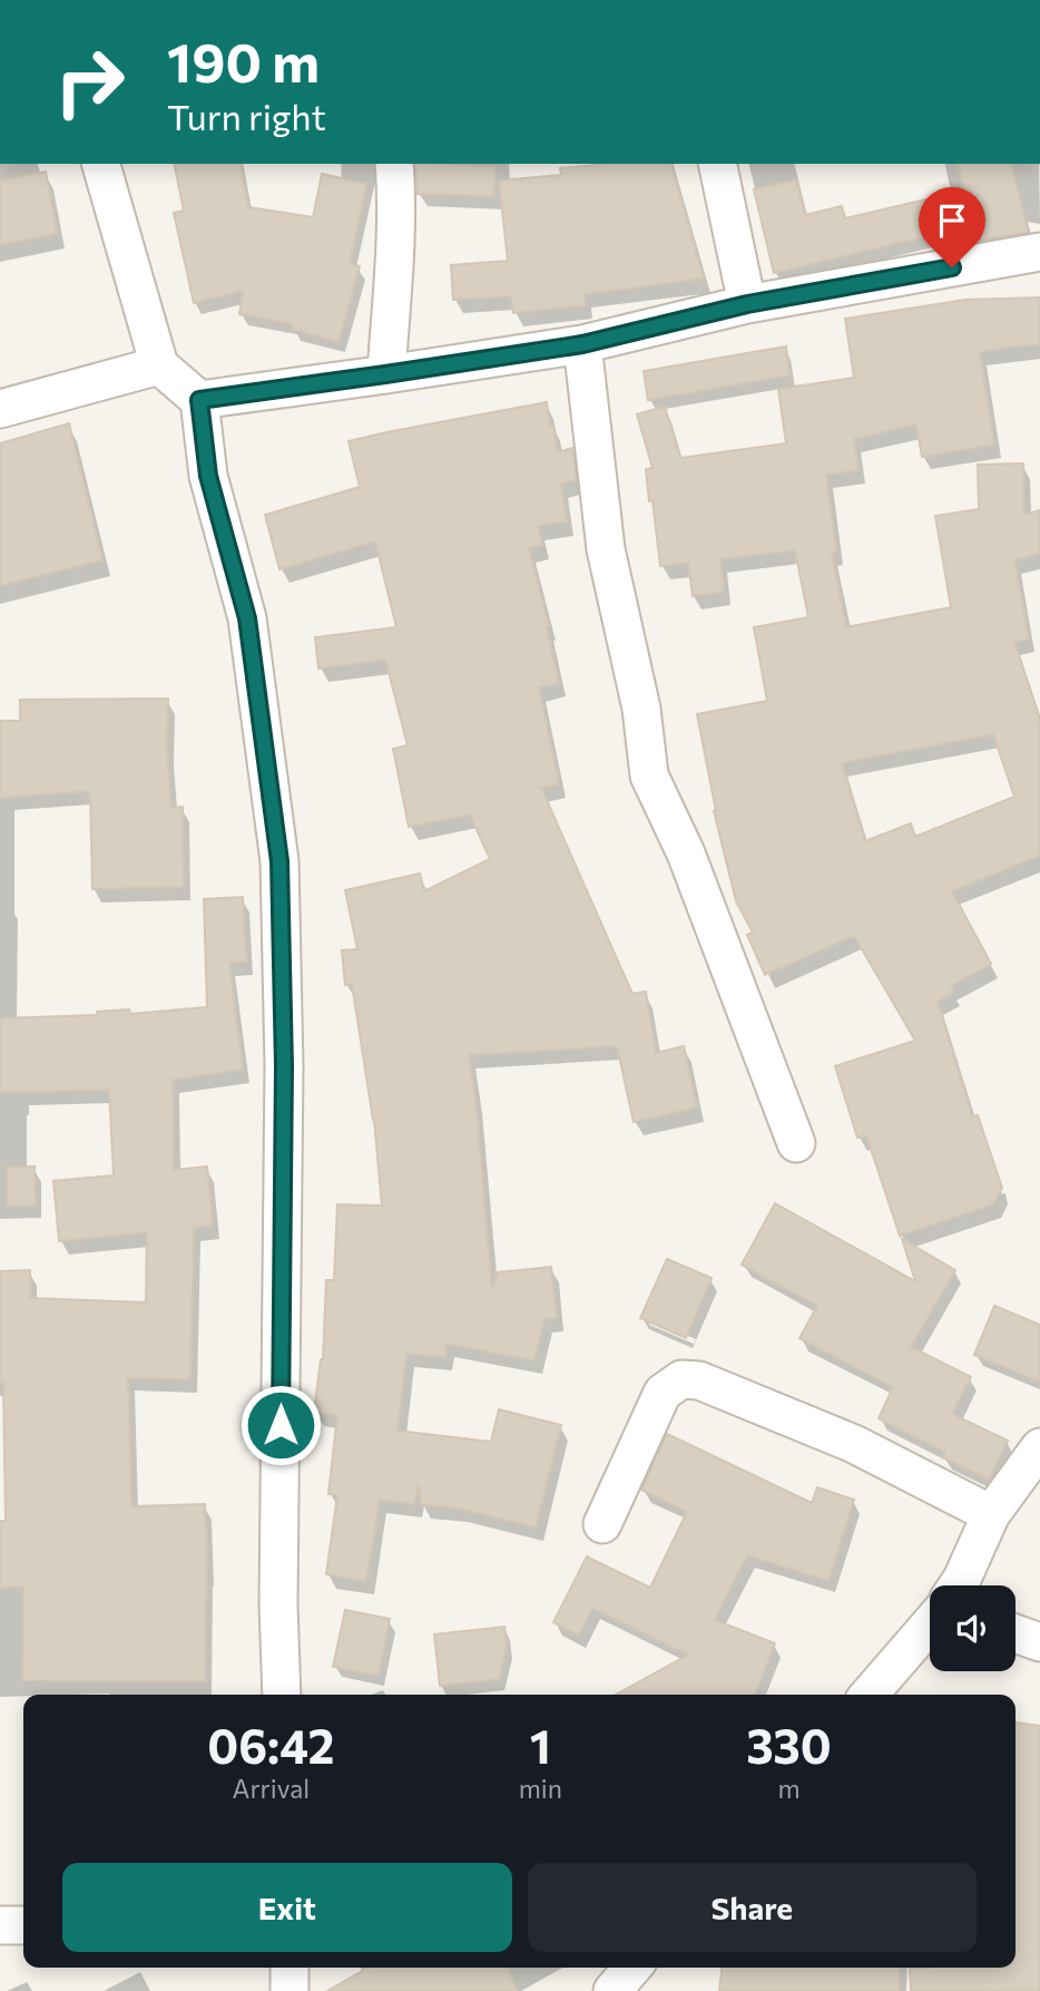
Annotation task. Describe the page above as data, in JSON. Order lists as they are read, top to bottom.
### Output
{
  "page": {
    "turn": ["190 m", "Turn right"],
    "eta": [
      "06:42",
      "Arrival",
      "1",
      "min",
      "330",
      "m"
    ],
    "buttons": ["Exit", "Share"]
  }
}
